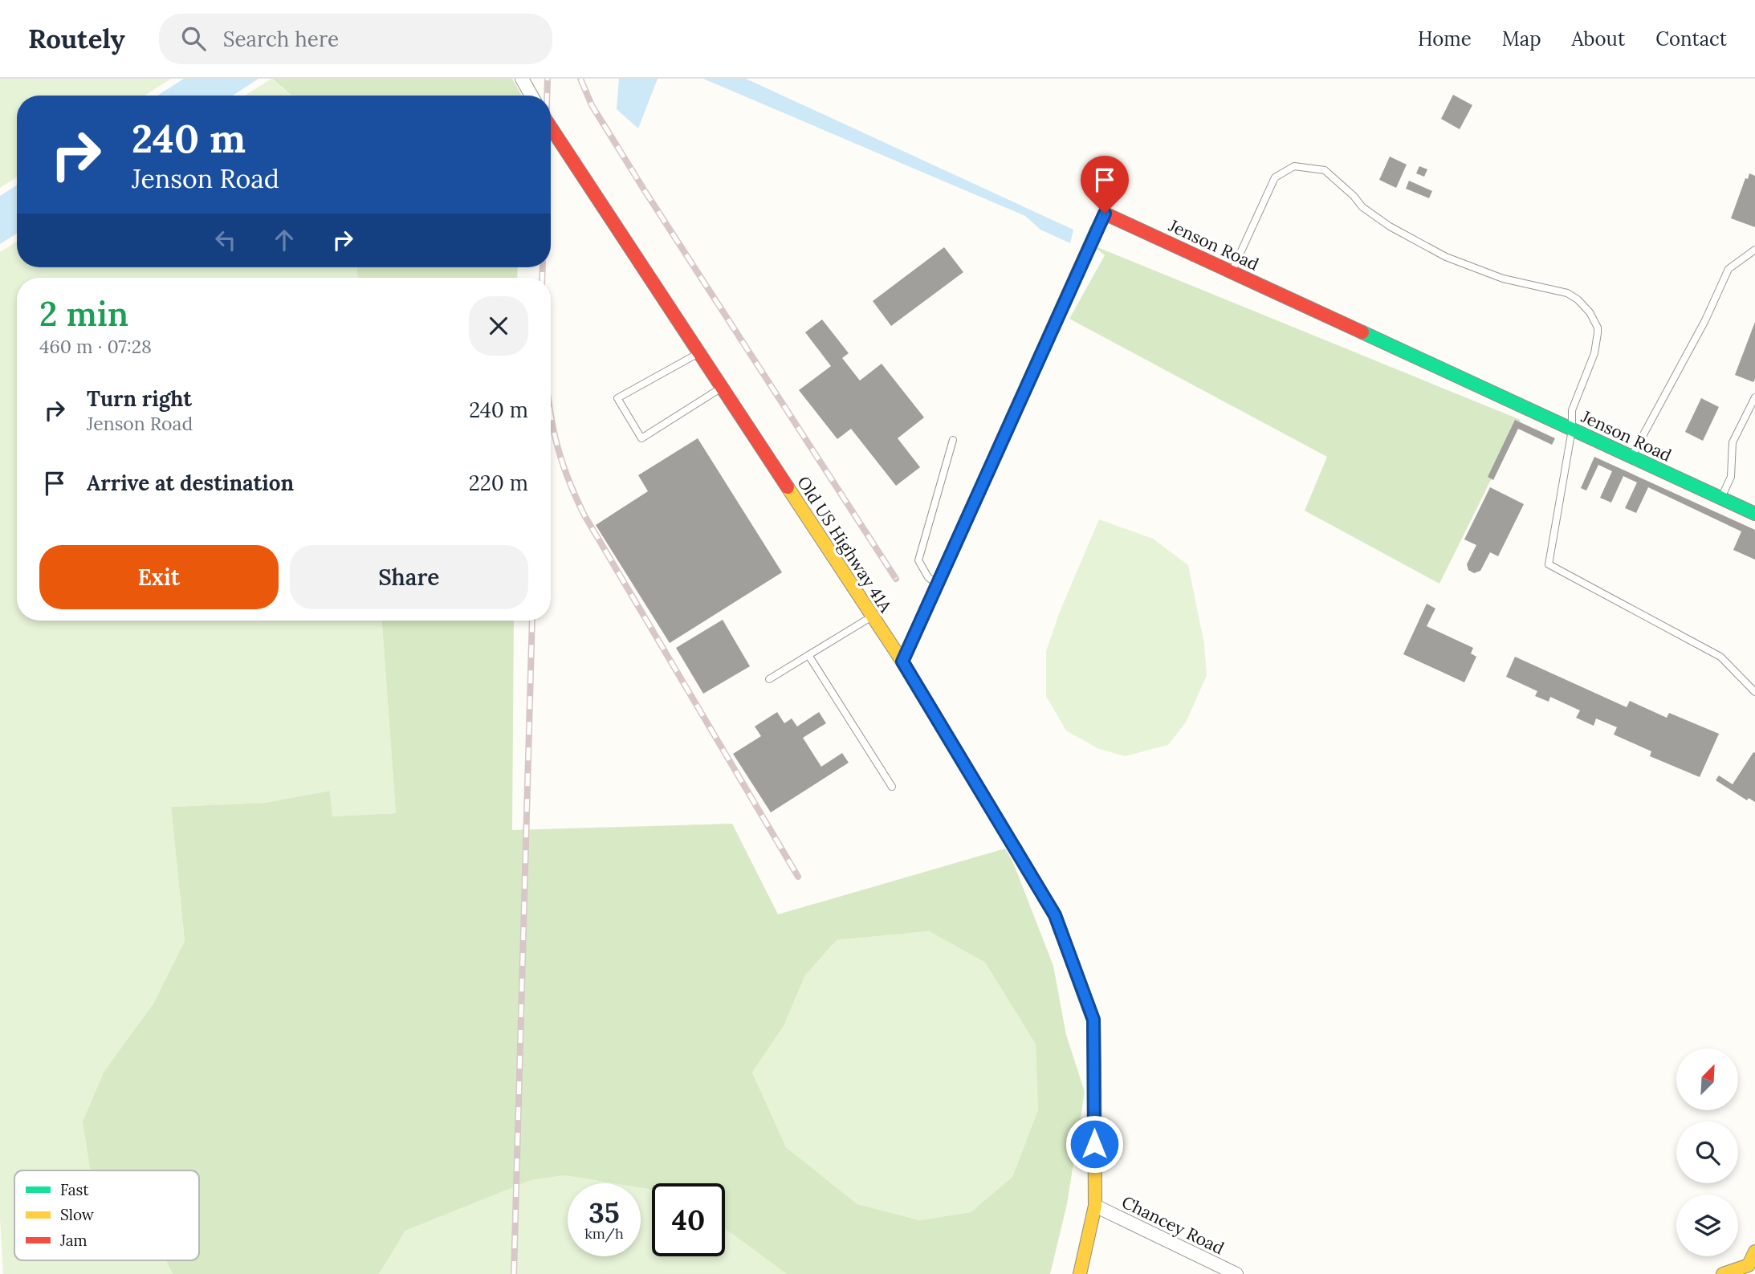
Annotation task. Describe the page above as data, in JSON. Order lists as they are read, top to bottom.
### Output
{
  "streets": {
    "street": ["Jenson Road", "Old US Highway 41A", "Chancey Road"]
  },
  "crossings": [
    ["Jenson Road", "Old US Highway 41A"],
    ["Old US Highway 41A", "Chancey Road"]
  ],
  "legend": ["Fast", "Slow", "Jam"],
  "north": "top right",
  "page": {
    "header": "Routely",
    "search": "Search here",
    "nav": [
      "Home",
      "Map",
      "About",
      "Contact"
    ],
    "turn": ["240 m", "Jenson Road"],
    "heading": ["2 min", "460 m · 07:28"],
    "list": [
      {
        "name": "Turn right",
        "note": "Jenson Road",
        "value": "240 m"
      },
      {
        "name": "Arrive at destination",
        "value": "220 m"
      }
    ],
    "buttons": ["Exit", "Share"],
    "speed": "35 km/h",
    "limit": "40"
  }
}
